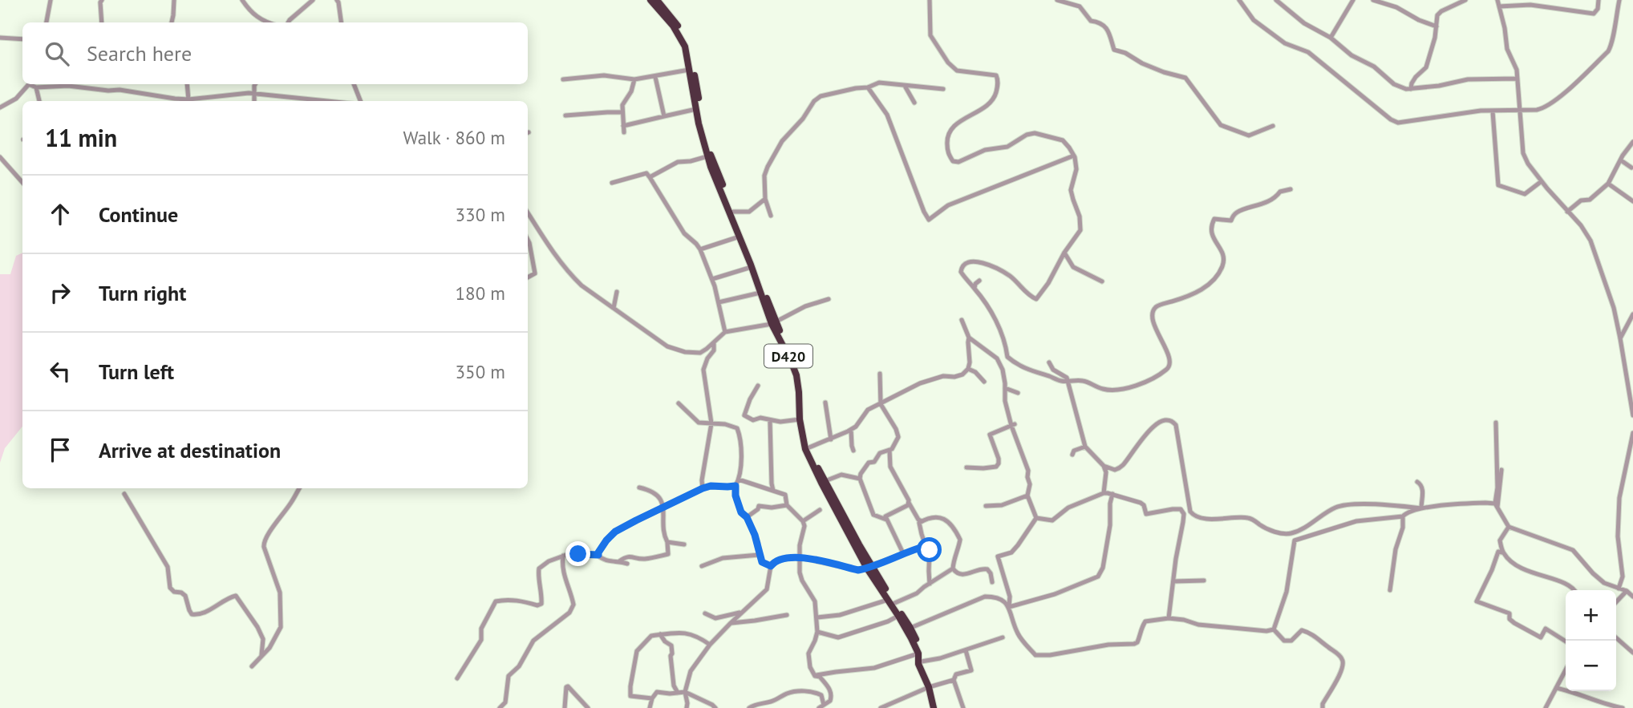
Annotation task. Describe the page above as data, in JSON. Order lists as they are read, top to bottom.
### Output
{
  "streets": {
    "highway": ["D420"]
  },
  "page": {
    "search": "Search here",
    "heading": ["11 min", "Walk · 860 m"],
    "list": [
      ["Continue", "330 m"],
      ["Turn right", "180 m"],
      ["Turn left", "350 m"],
      "Arrive at destination"
    ],
    "map_buttons": ["+", "−"]
  }
}
